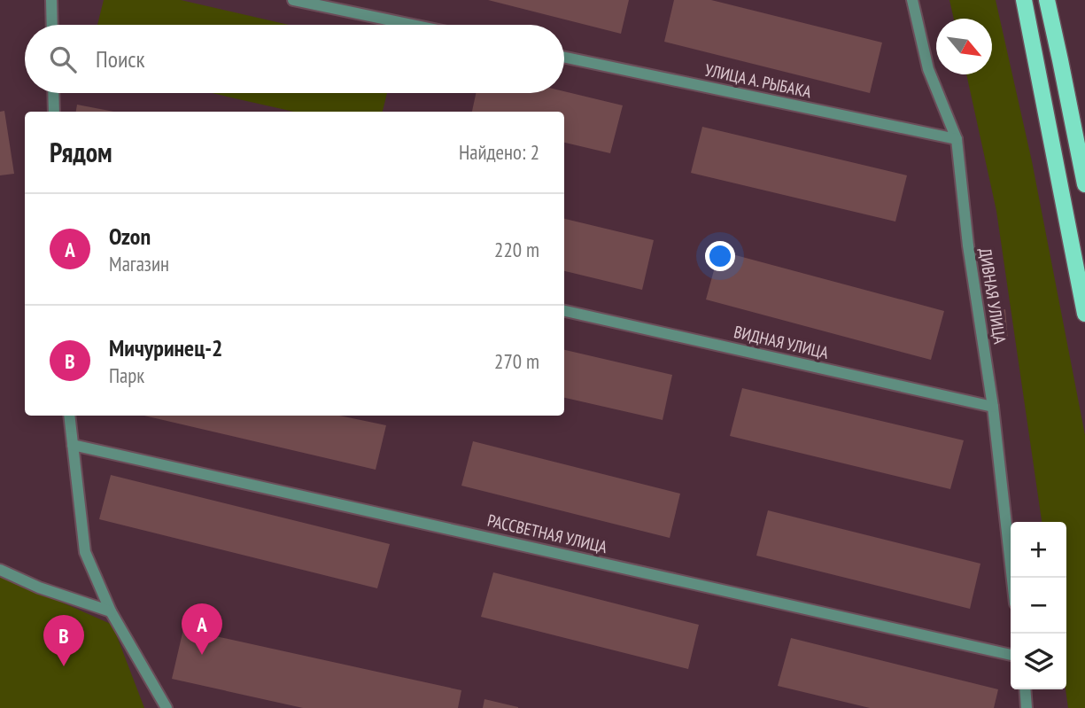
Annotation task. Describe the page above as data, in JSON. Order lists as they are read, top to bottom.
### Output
{
  "streets": {
    "street": [
      "УЛИЦА А. РЫБАКА",
      "ДИВНАЯ УЛИЦА",
      "ВИДНАЯ УЛИЦА",
      "РАССВЕТНАЯ УЛИЦА"
    ]
  },
  "crossings": [
    ["УЛИЦА А. РЫБАКА", "ДИВНАЯ УЛИЦА"],
    ["ДИВНАЯ УЛИЦА", "ВИДНАЯ УЛИЦА"]
  ],
  "north": "bottom right",
  "page": {
    "search": "Поиск",
    "heading": ["Рядом", "Найдено: 2"],
    "list": [
      {
        "mark": "A",
        "name": "Ozon",
        "note": "Магазин",
        "value": "220 m"
      },
      {
        "mark": "B",
        "name": "Мичуринец-2",
        "note": "Парк",
        "value": "270 m"
      }
    ],
    "map_buttons": ["+", "−"],
    "pins": ["A", "B"]
  }
}
